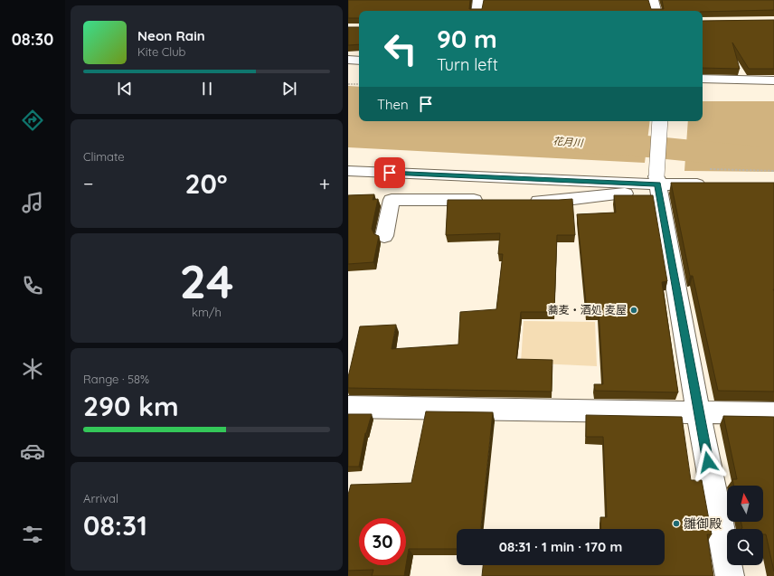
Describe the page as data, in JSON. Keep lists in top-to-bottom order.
{
  "water": ["花月川"],
  "places": ["蕎麦・酒処 麦屋", "雛御殿"],
  "north": "top",
  "page": {
    "tabs": "08:30",
    "turn": ["90 m", "Turn left"],
    "song": ["Neon Rain", "Kite Club"],
    "then": "Then",
    "tile": [
      "Climate",
      ["24", "km/h"],
      ["Range · 58%", "290 km"],
      ["Arrival", "08:31"]
    ],
    "heat": ["−", "20°", "+"],
    "limit": "30",
    "trip": "08:31 · 1 min · 170 m"
  }
}
